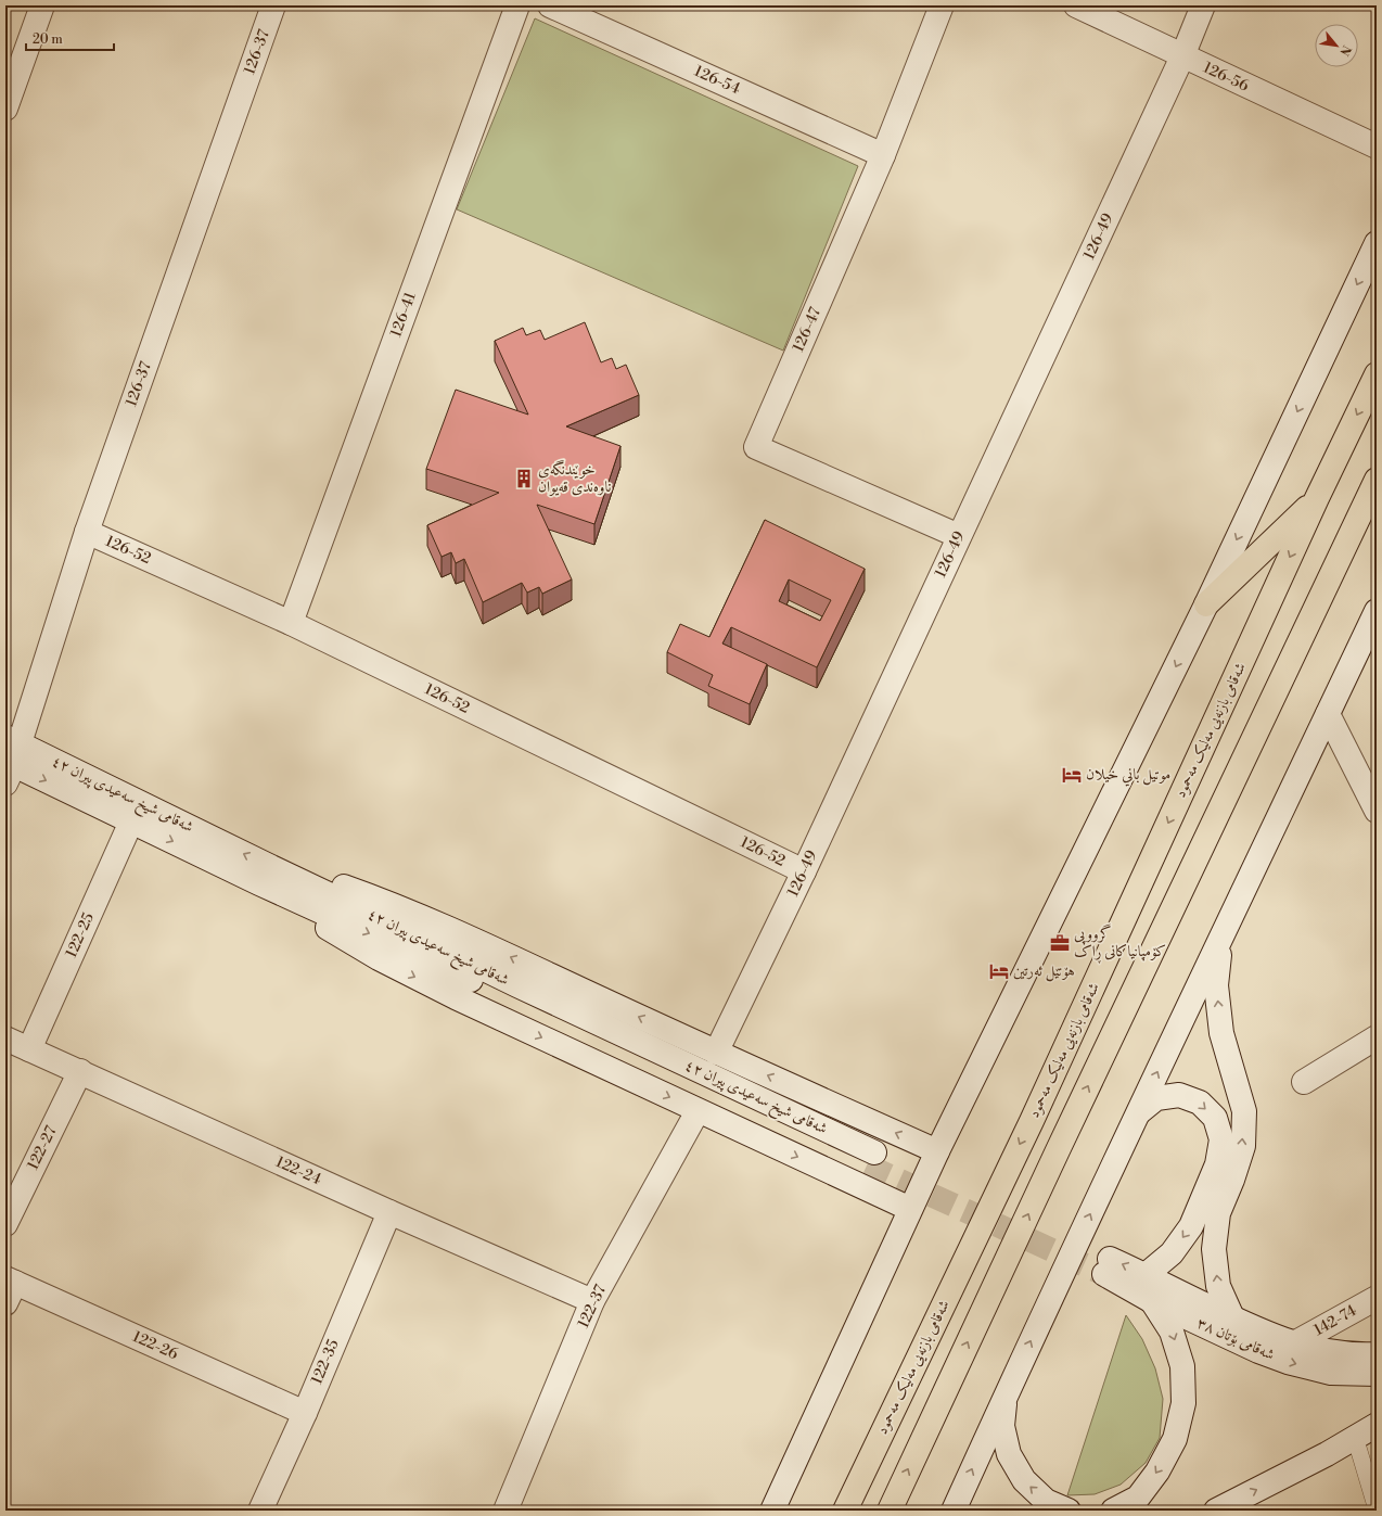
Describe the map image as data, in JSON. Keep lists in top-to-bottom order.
{
  "streets": {
    "highway": ["شەقامی بازنەیی مەلیک مەحمود"],
    "street": [
      "126-37",
      "126-56",
      "126-54",
      "126-49",
      "126-41",
      "126-47",
      "126-52",
      "شەقامی شیخ سەعیدی پیران ٤٢",
      "122-25",
      "122-27",
      "122-24",
      "122-37",
      "142-74",
      "شەقامی بۆتان ٣٨",
      "122-26",
      "122-35"
    ]
  },
  "crossings": [
    ["126-37", "126-52"],
    ["126-37", "شەقامی شیخ سەعیدی پیران ٤٢"],
    ["126-56", "126-49"],
    ["126-54", "126-47"],
    ["126-49", "126-47"],
    ["126-49", "126-52"],
    ["126-41", "126-52"],
    ["شەقامی شیخ سەعیدی پیران ٤٢", "122-25"],
    ["122-25", "122-24"],
    ["122-27", "122-24"],
    ["122-24", "122-37"],
    ["122-24", "122-35"],
    ["142-74", "شەقامی بۆتان ٣٨"],
    ["122-26", "122-35"]
  ],
  "places": {
    "building": ["خوێندنگەی ناوەندی قەیوان"],
    "hotel": ["موتيل باني خيلان", "هۆتێل ئەرتین"],
    "office": ["گرووپی کۆمپانیاکانی ڕاک"]
  },
  "scale_bar": "20 m",
  "north": "bottom right"
}
